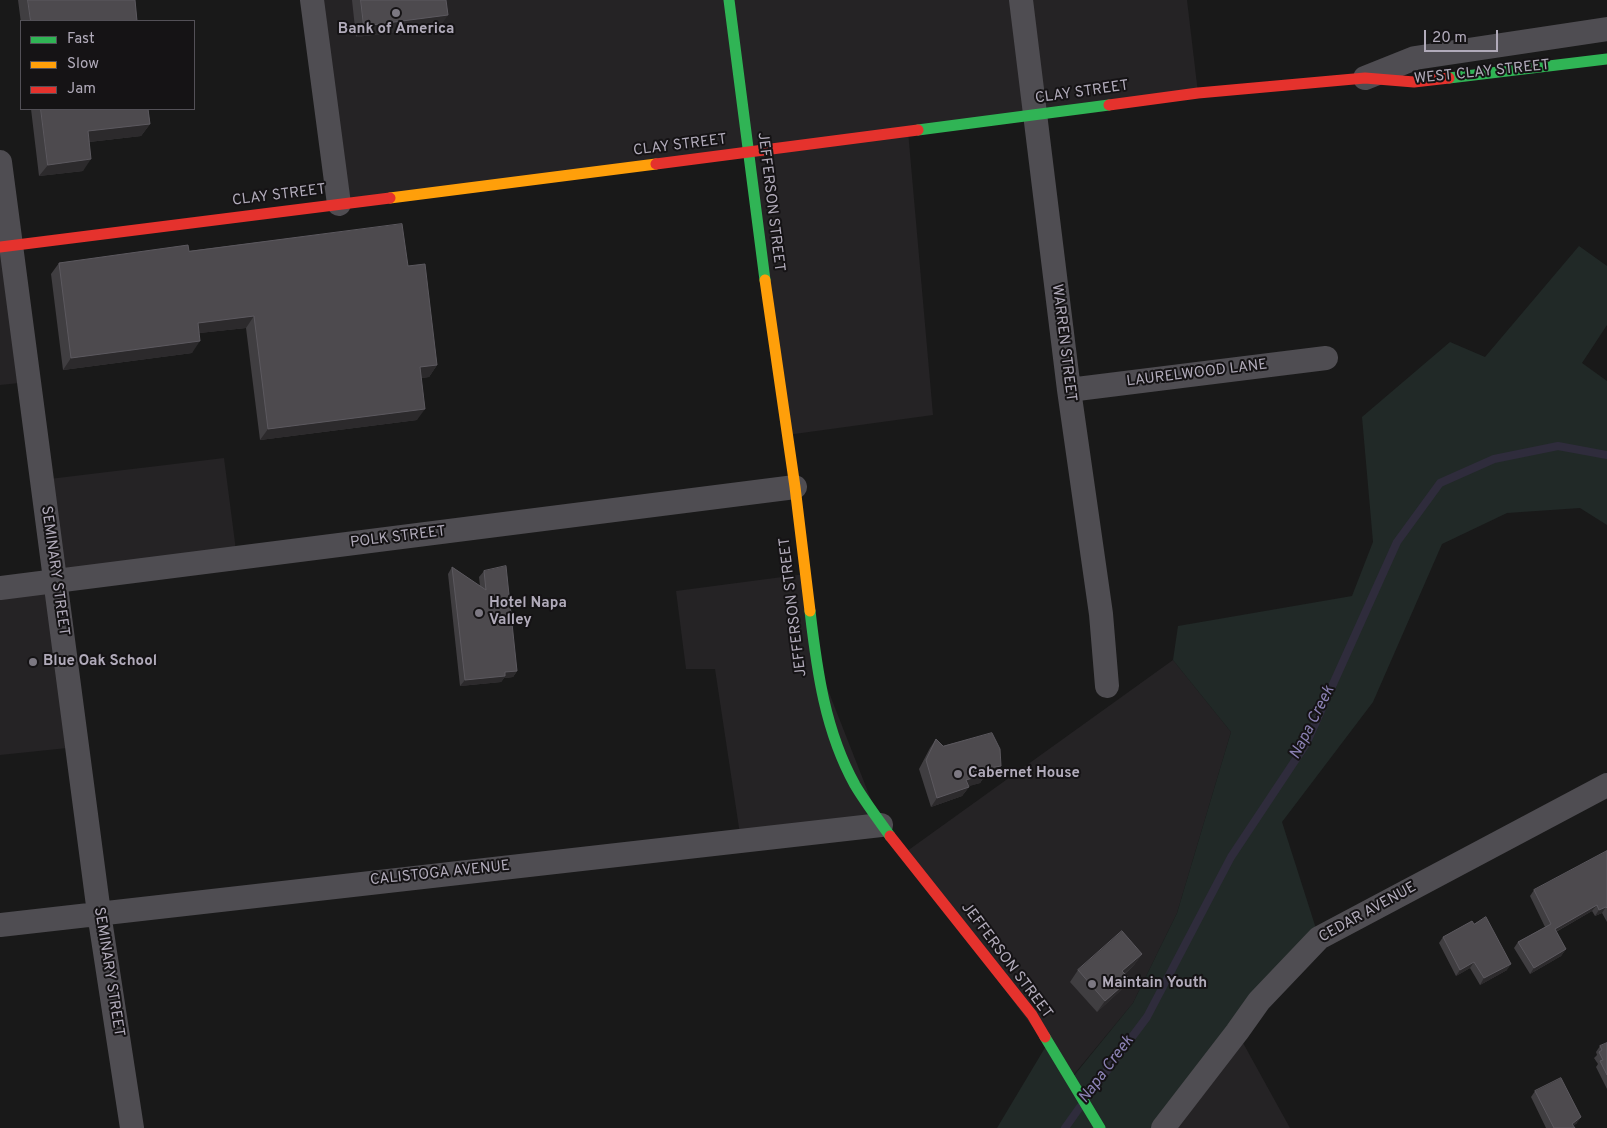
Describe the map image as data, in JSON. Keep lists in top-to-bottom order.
{
  "streets": {
    "street": [
      "WEST CLAY STREET",
      "CLAY STREET",
      "JEFFERSON STREET",
      "WARREN STREET",
      "LAURELWOOD LANE",
      "POLK STREET",
      "SEMINARY STREET",
      "CALISTOGA AVENUE",
      "CEDAR AVENUE"
    ]
  },
  "crossings": [
    ["WEST CLAY STREET", "CLAY STREET"],
    ["CLAY STREET", "JEFFERSON STREET"],
    ["CLAY STREET", "WARREN STREET"],
    ["CLAY STREET", "SEMINARY STREET"],
    ["JEFFERSON STREET", "POLK STREET"],
    ["JEFFERSON STREET", "CALISTOGA AVENUE"],
    ["WARREN STREET", "LAURELWOOD LANE"],
    ["POLK STREET", "SEMINARY STREET"],
    ["SEMINARY STREET", "CALISTOGA AVENUE"]
  ],
  "water": ["Napa Creek"],
  "places": [
    "Bank of America",
    "Hotel Napa Valley",
    "Blue Oak School",
    "Cabernet House",
    "Maintain Youth"
  ],
  "legend": ["Fast", "Slow", "Jam"],
  "scale_bar": "20 m"
}
